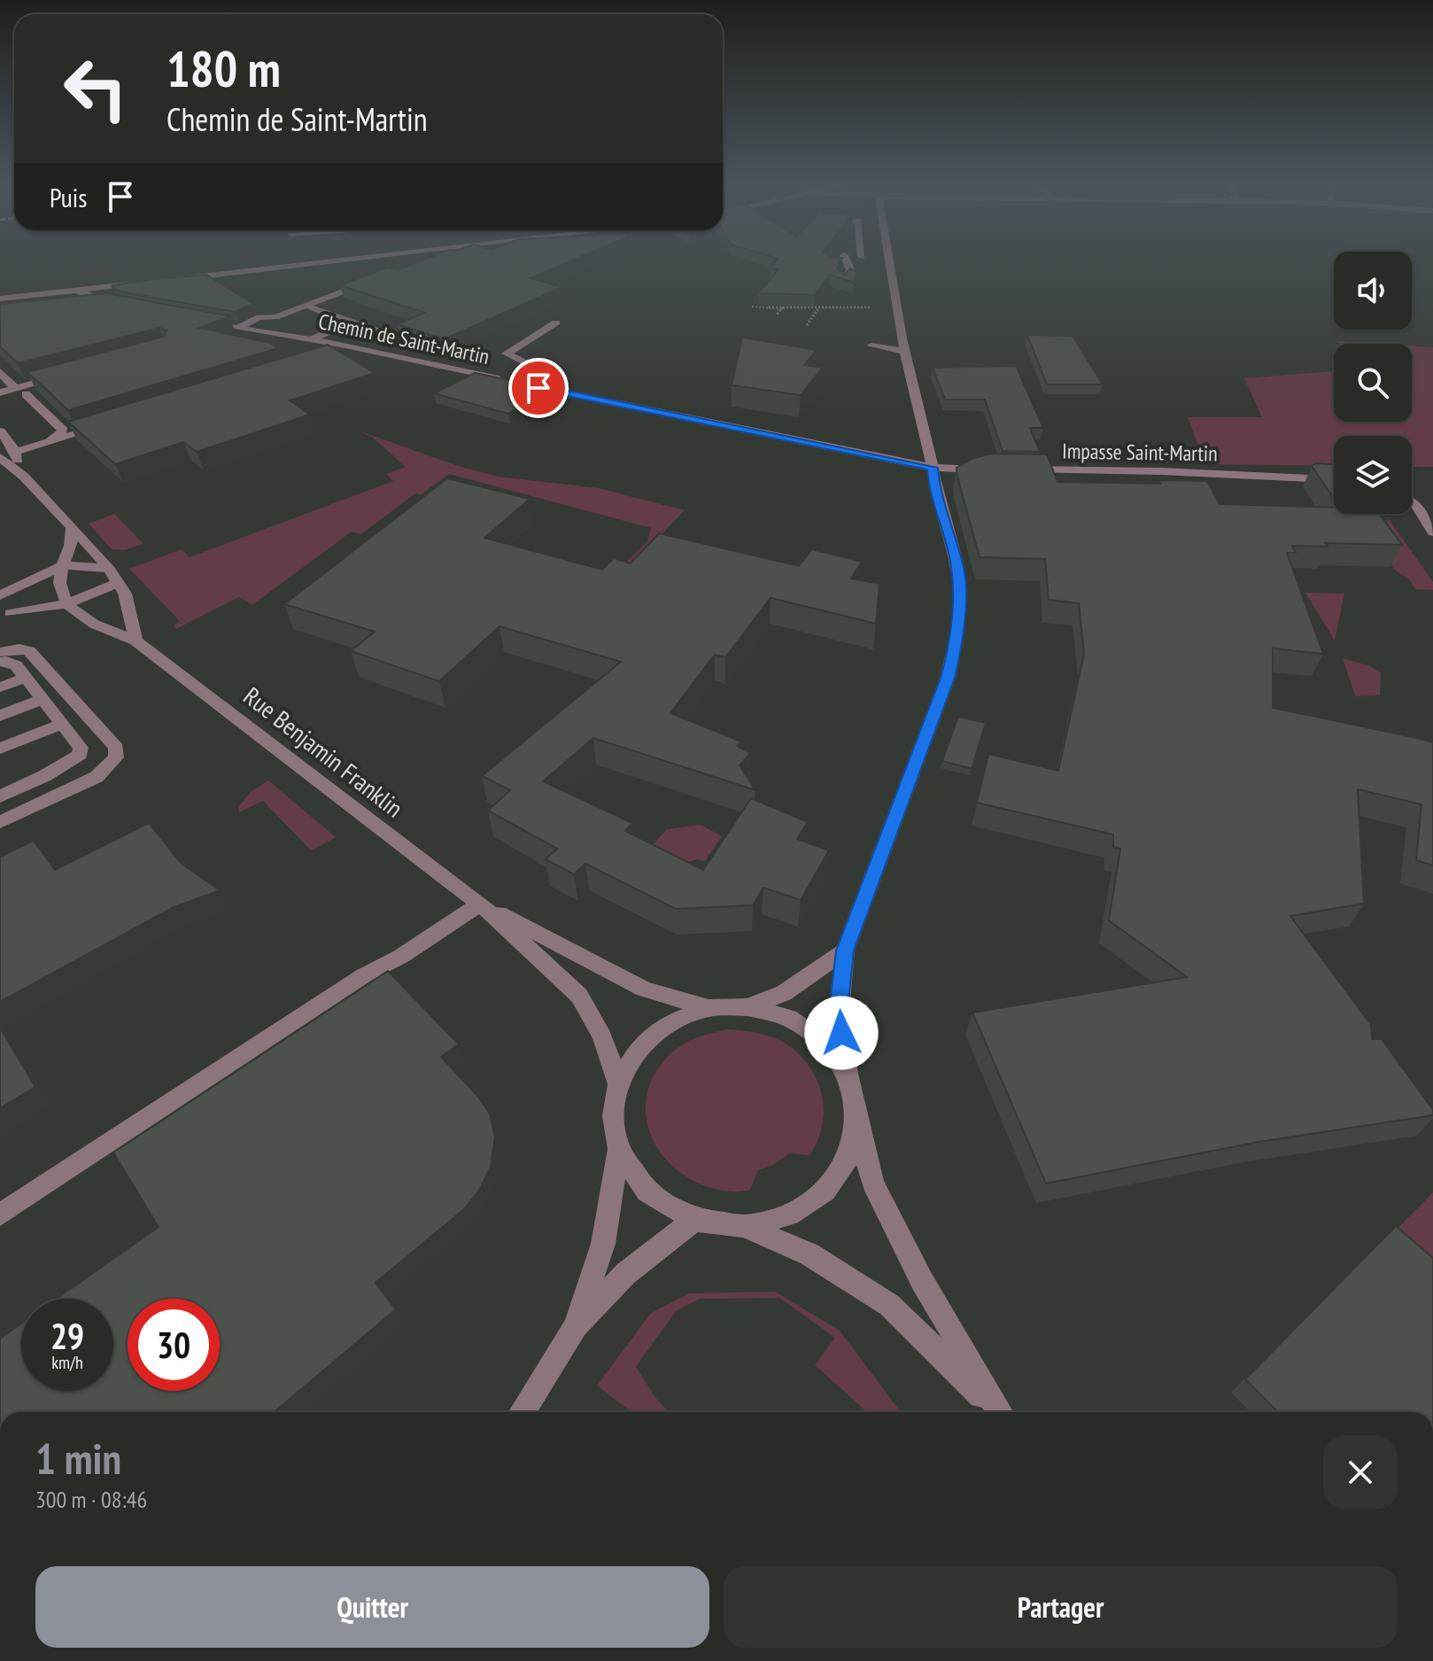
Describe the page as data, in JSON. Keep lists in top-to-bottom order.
{
  "streets": {
    "street": ["Chemin de Saint-Martin", "Impasse Saint-Martin", "Rue Benjamin Franklin"]
  },
  "page": {
    "turn": ["180 m", "Chemin de Saint-Martin"],
    "then": "Puis",
    "speed": "29 km/h",
    "limit": "30",
    "heading": ["1 min", "300 m · 08:46"],
    "buttons": ["Quitter", "Partager"]
  }
}
